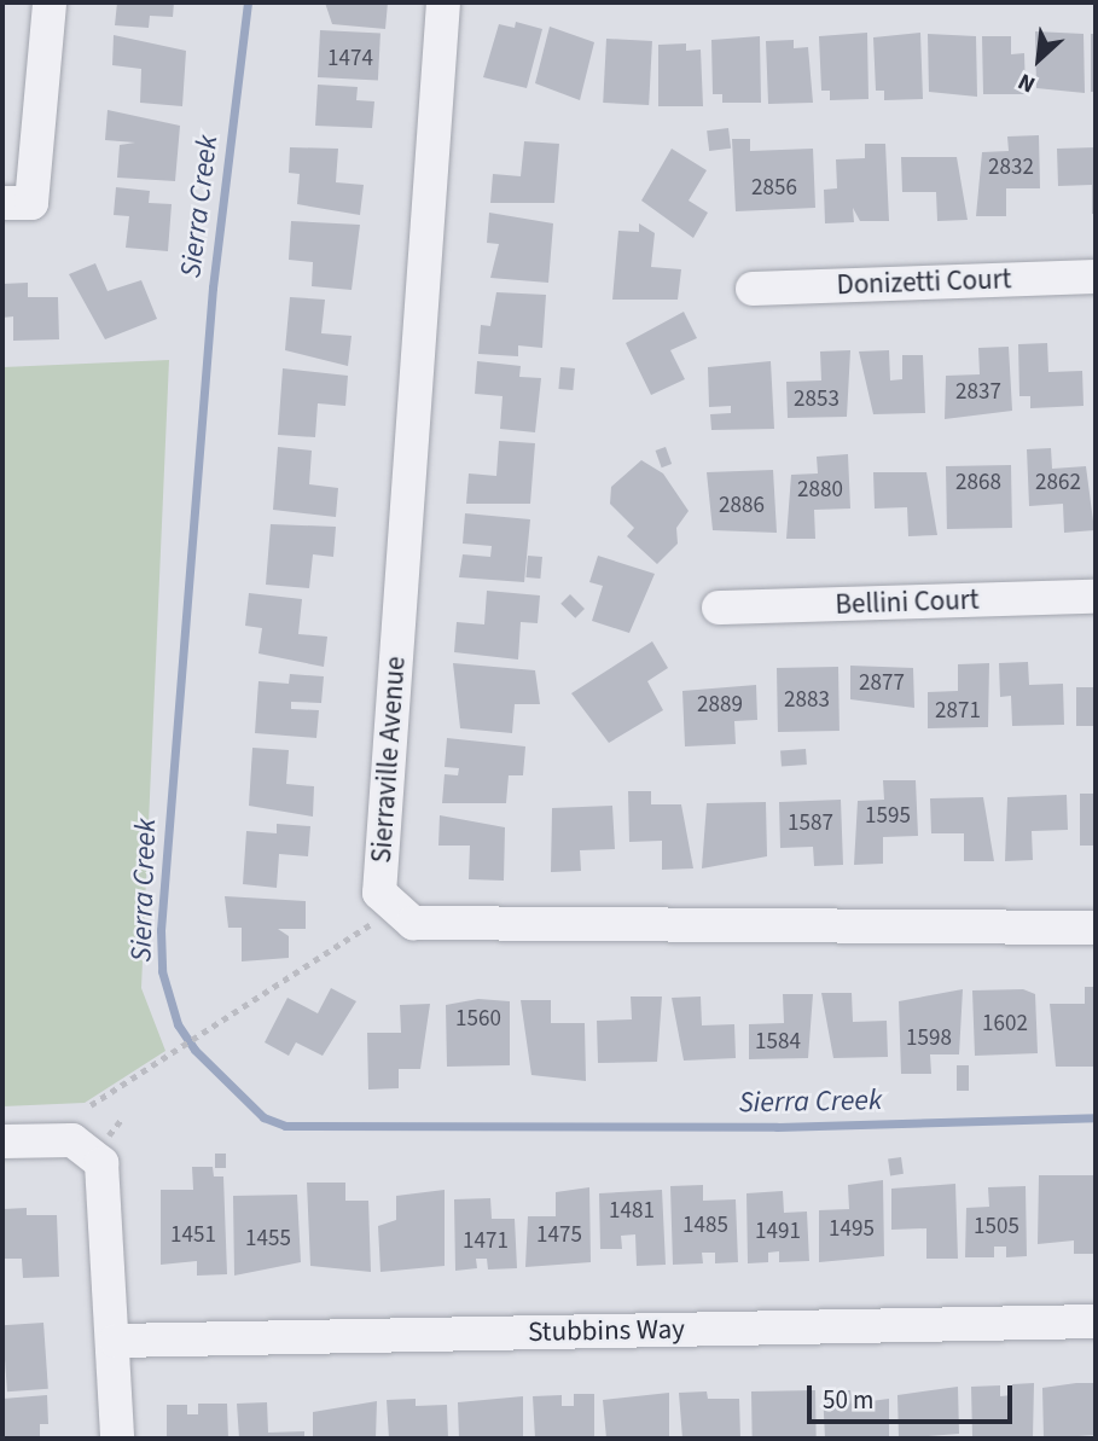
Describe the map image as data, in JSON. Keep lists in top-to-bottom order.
{
  "streets": {
    "street": [
      "Donizetti Court",
      "Bellini Court",
      "Sierraville Avenue",
      "Stubbins Way"
    ]
  },
  "water": ["Sierra Creek"],
  "house_numbers": [
    "1474",
    "2832",
    "2856",
    "2837",
    "2853",
    "2868",
    "2862",
    "2880",
    "2886",
    "2877",
    "2883",
    "2889",
    "2871",
    "1595",
    "1587",
    "1560",
    "1602",
    "1598",
    "1584",
    "1481",
    "1485",
    "1505",
    "1495",
    "1491",
    "1451",
    "1475",
    "1455",
    "1471"
  ],
  "scale_bar": "50 m",
  "north": "bottom left"
}
